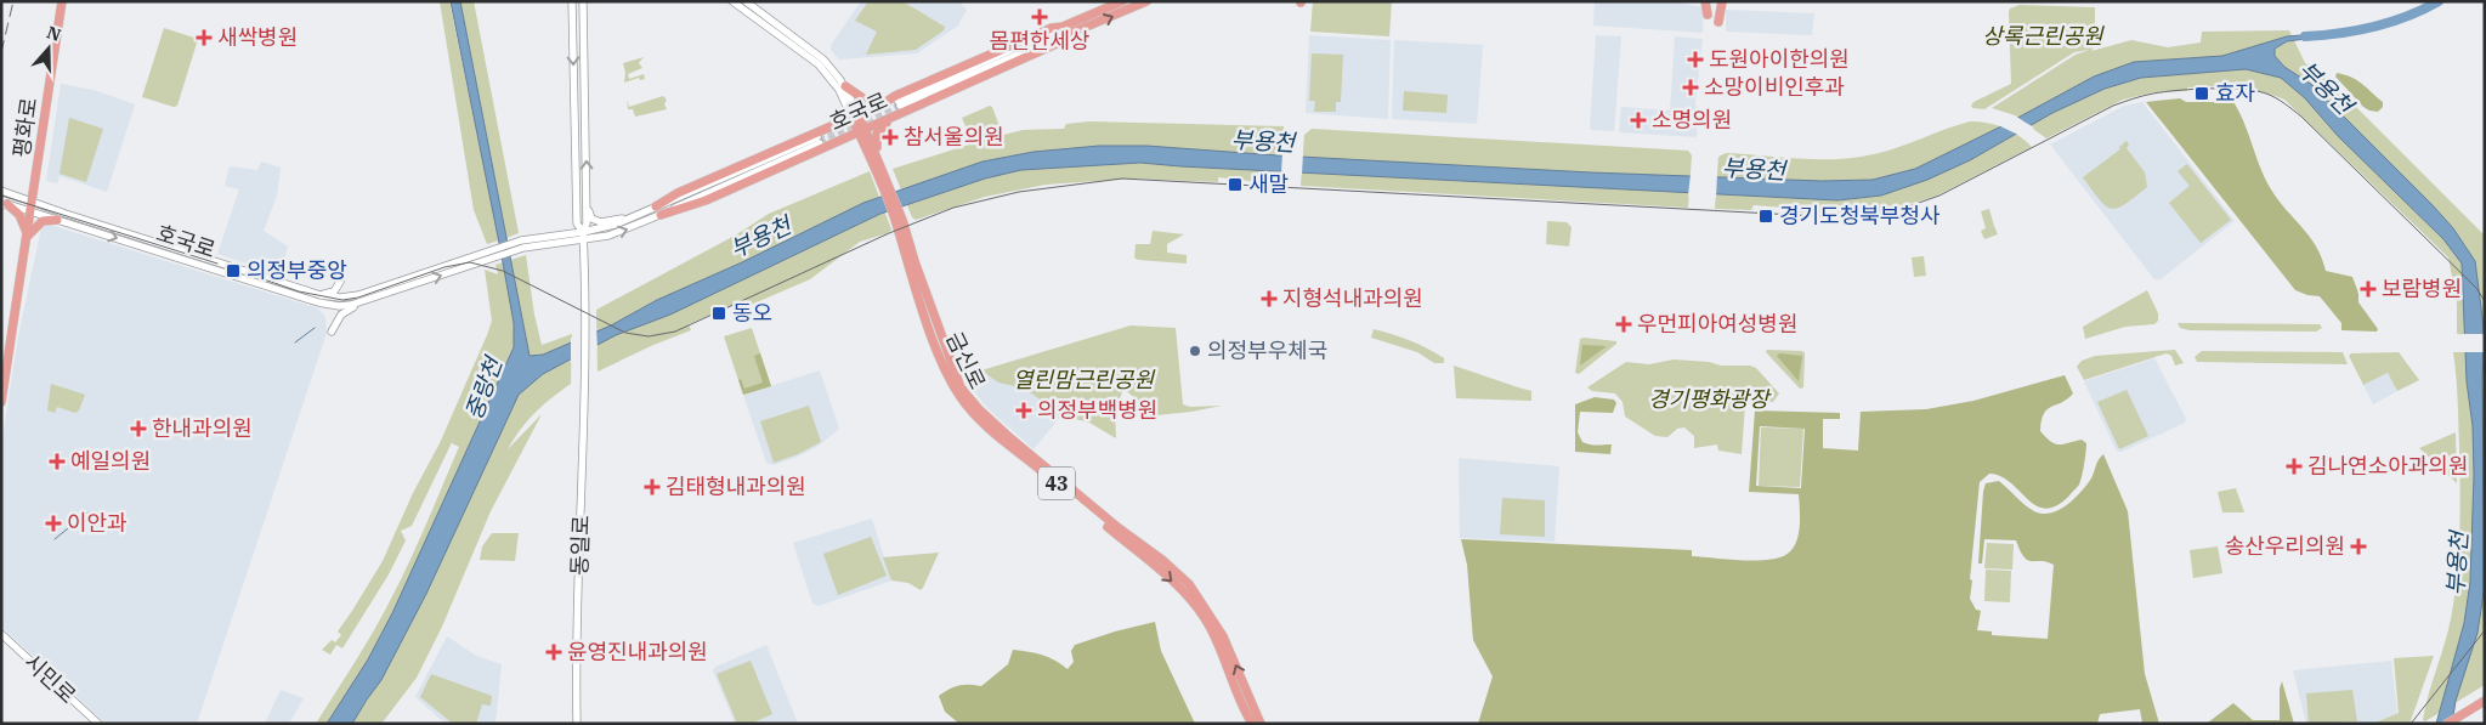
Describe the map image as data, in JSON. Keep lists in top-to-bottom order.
{
  "streets": {
    "main road": [
      "호국로",
      "평화로",
      "금신로",
      "43"
    ],
    "street": ["동일로", "시민로"]
  },
  "crossings": [
    ["호국로", "평화로"],
    ["호국로", "43"],
    ["호국로", "동일로"],
    ["금신로", "43"]
  ],
  "water": ["부용천", "중랑천"],
  "parks": ["상록근린공원", "열린맘근린공원", "경기평화광장"],
  "places": {
    "health": [
      "몸편한세상",
      "새싹병원",
      "도원아이한의원",
      "소망이비인후과",
      "소명의원",
      "참서울의원",
      "보람병원",
      "지형석내과의원",
      "우먼피아여성병원",
      "의정부백병원",
      "한내과의원",
      "예일의원",
      "김나연소아과의원",
      "김태형내과의원",
      "이안과",
      "송산우리의원",
      "윤영진내과의원"
    ],
    "transit": [
      "효자",
      "새말",
      "경기도청북부청사",
      "의정부중앙",
      "동오"
    ],
    "other": ["의정부우체국"]
  },
  "north": "top"
}
